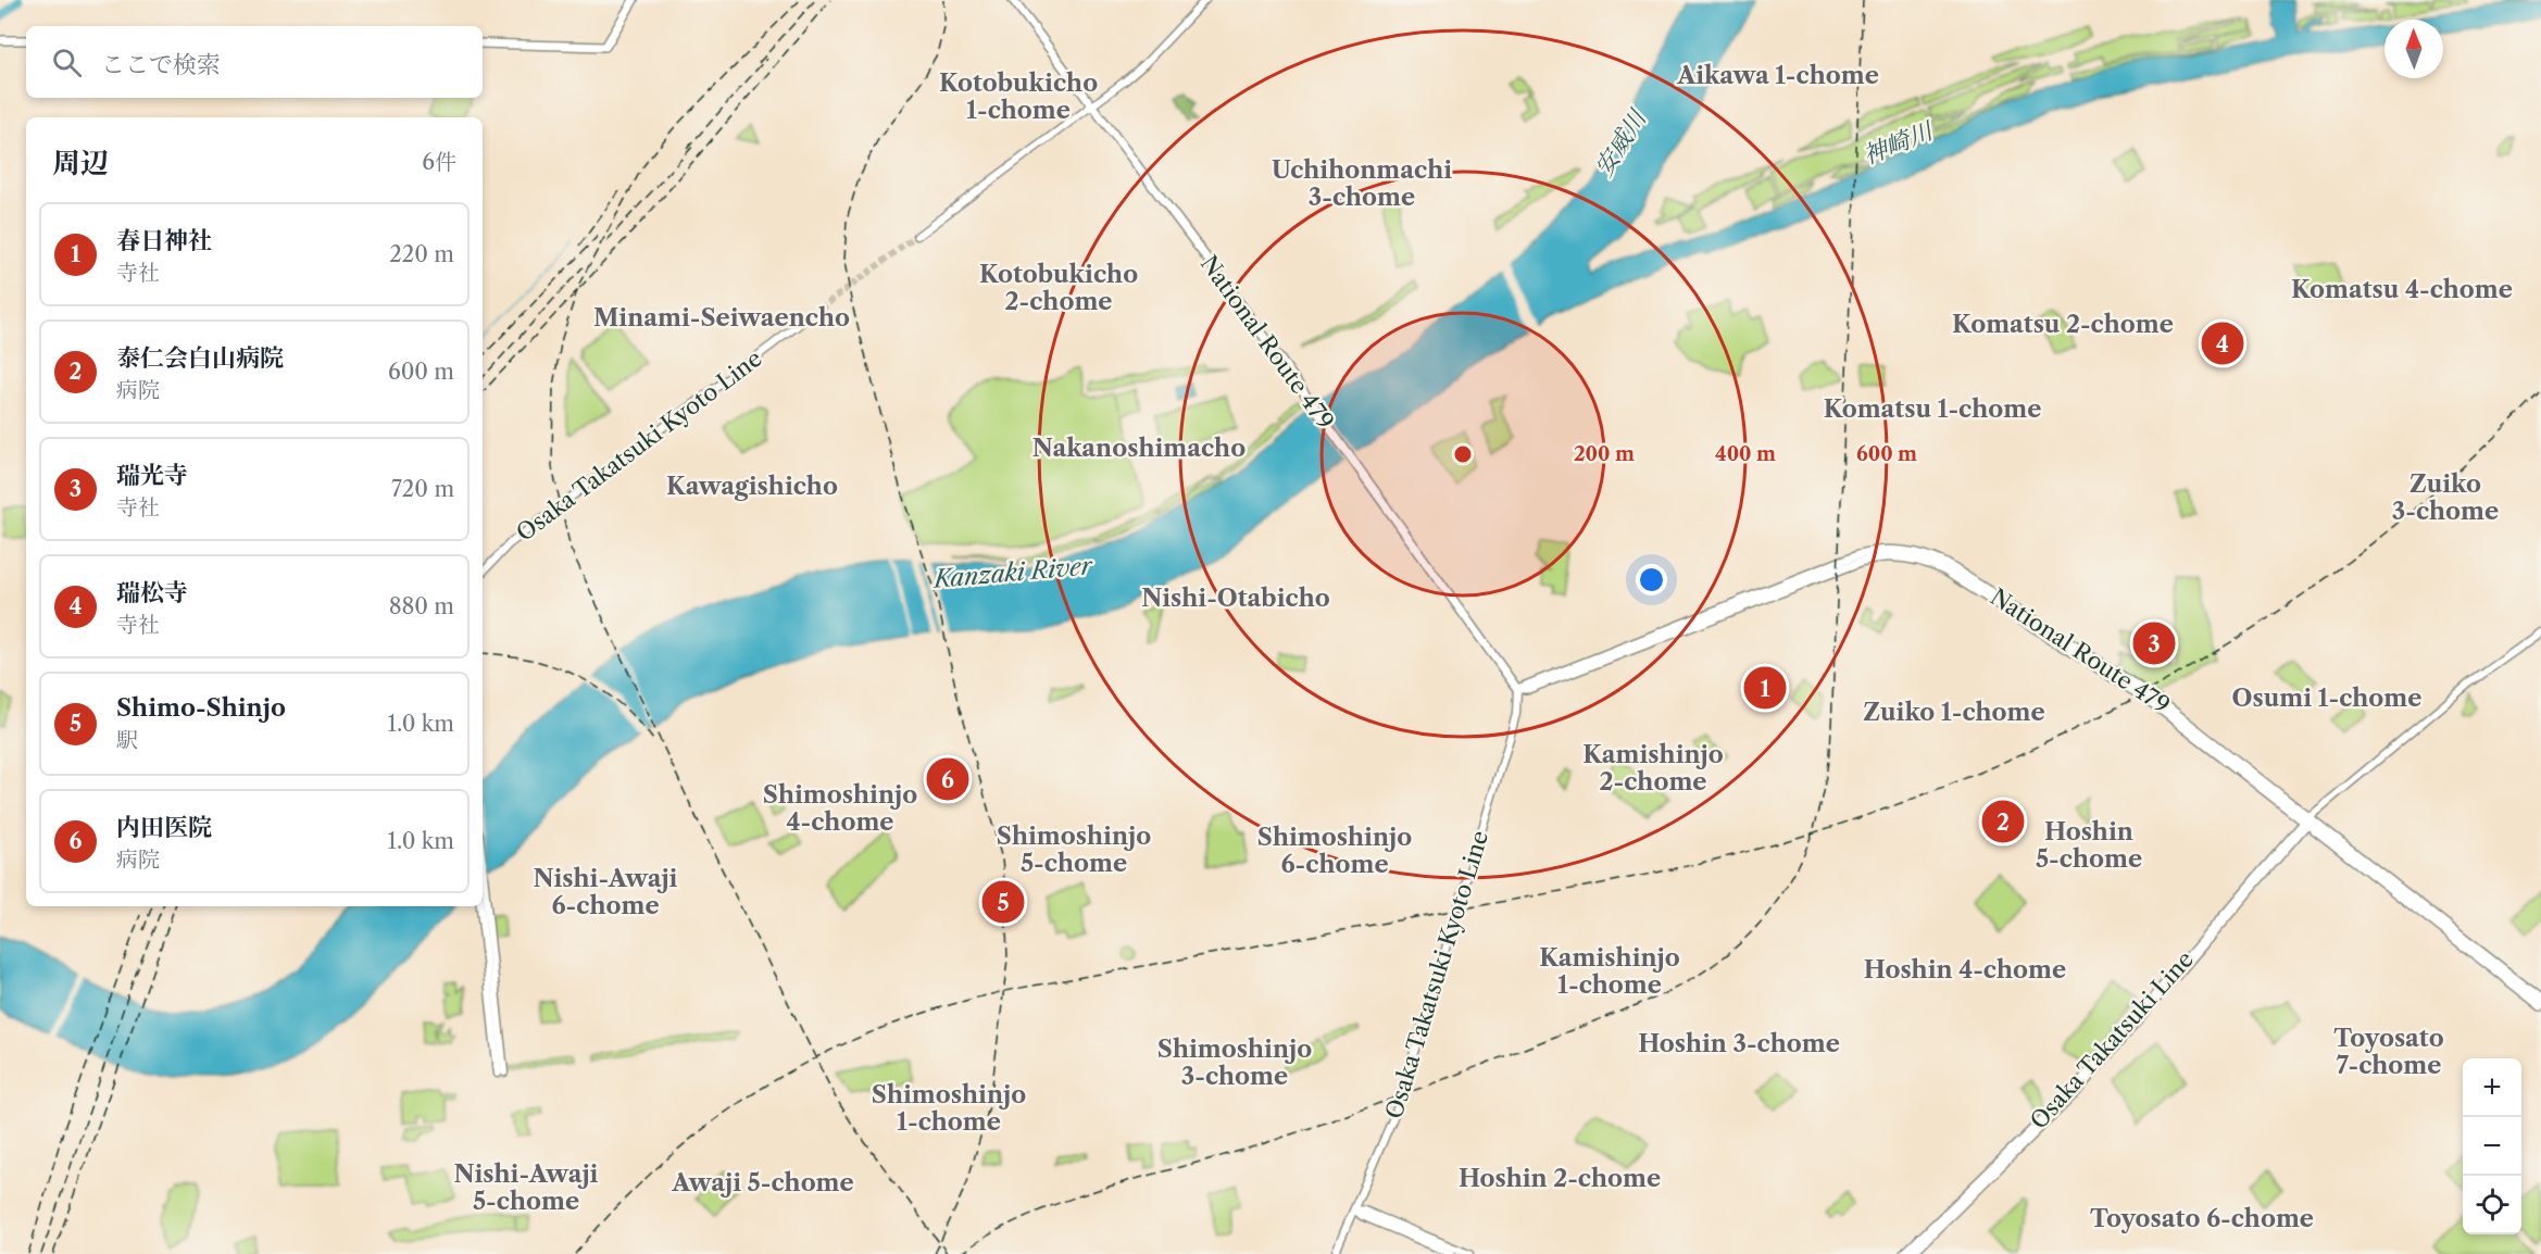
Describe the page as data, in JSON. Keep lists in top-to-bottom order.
{
  "streets": {
    "highway": ["National Route 479"],
    "main road": ["Osaka Takatsuki Kyoto Line", "Osaka Takatsuki Line"]
  },
  "crossings": [
    ["National Route 479", "Osaka Takatsuki Kyoto Line"],
    ["National Route 479", "Osaka Takatsuki Line"]
  ],
  "districts": [
    "Aikawa 1-chome",
    "Kotobukicho 1-chome",
    "Uchihonmachi 3-chome",
    "Kotobukicho 2-chome",
    "Komatsu 4-chome",
    "Minami-Seiwaencho",
    "Komatsu 2-chome",
    "Komatsu 1-chome",
    "Nakanoshimacho",
    "Zuiko 3-chome",
    "Kawagishicho",
    "Nishi-Otabicho",
    "Osumi 1-chome",
    "Zuiko 1-chome",
    "Kamishinjo 2-chome",
    "Shimoshinjo 4-chome",
    "Hoshin 5-chome",
    "Shimoshinjo 5-chome",
    "Shimoshinjo 6-chome",
    "Nishi-Awaji 6-chome",
    "Kamishinjo 1-chome",
    "Hoshin 4-chome",
    "Toyosato 7-chome",
    "Hoshin 3-chome",
    "Shimoshinjo 3-chome",
    "Shimoshinjo 1-chome",
    "Nishi-Awaji 5-chome",
    "Hoshin 2-chome",
    "Awaji 5-chome",
    "Toyosato 6-chome"
  ],
  "water": ["安威川", "神崎川", "Kanzaki River"],
  "north": "top",
  "page": {
    "search": "ここで検索",
    "heading": ["周辺", "6件"],
    "list": [
      {
        "mark": "1",
        "name": "春日神社",
        "note": "寺社",
        "value": "220 m"
      },
      {
        "mark": "2",
        "name": "泰仁会白山病院",
        "note": "病院",
        "value": "600 m"
      },
      {
        "mark": "3",
        "name": "瑞光寺",
        "note": "寺社",
        "value": "720 m"
      },
      {
        "mark": "4",
        "name": "瑞松寺",
        "note": "寺社",
        "value": "880 m"
      },
      {
        "mark": "5",
        "name": "Shimo-Shinjo",
        "note": "駅",
        "value": "1.0 km"
      },
      {
        "mark": "6",
        "name": "内田医院",
        "note": "病院",
        "value": "1.0 km"
      }
    ],
    "pins": [
      "4",
      "3",
      "1",
      "6",
      "2",
      "5"
    ],
    "map_buttons": ["+", "−"]
  },
  "rings": ["200 m", "400 m", "600 m"]
}
